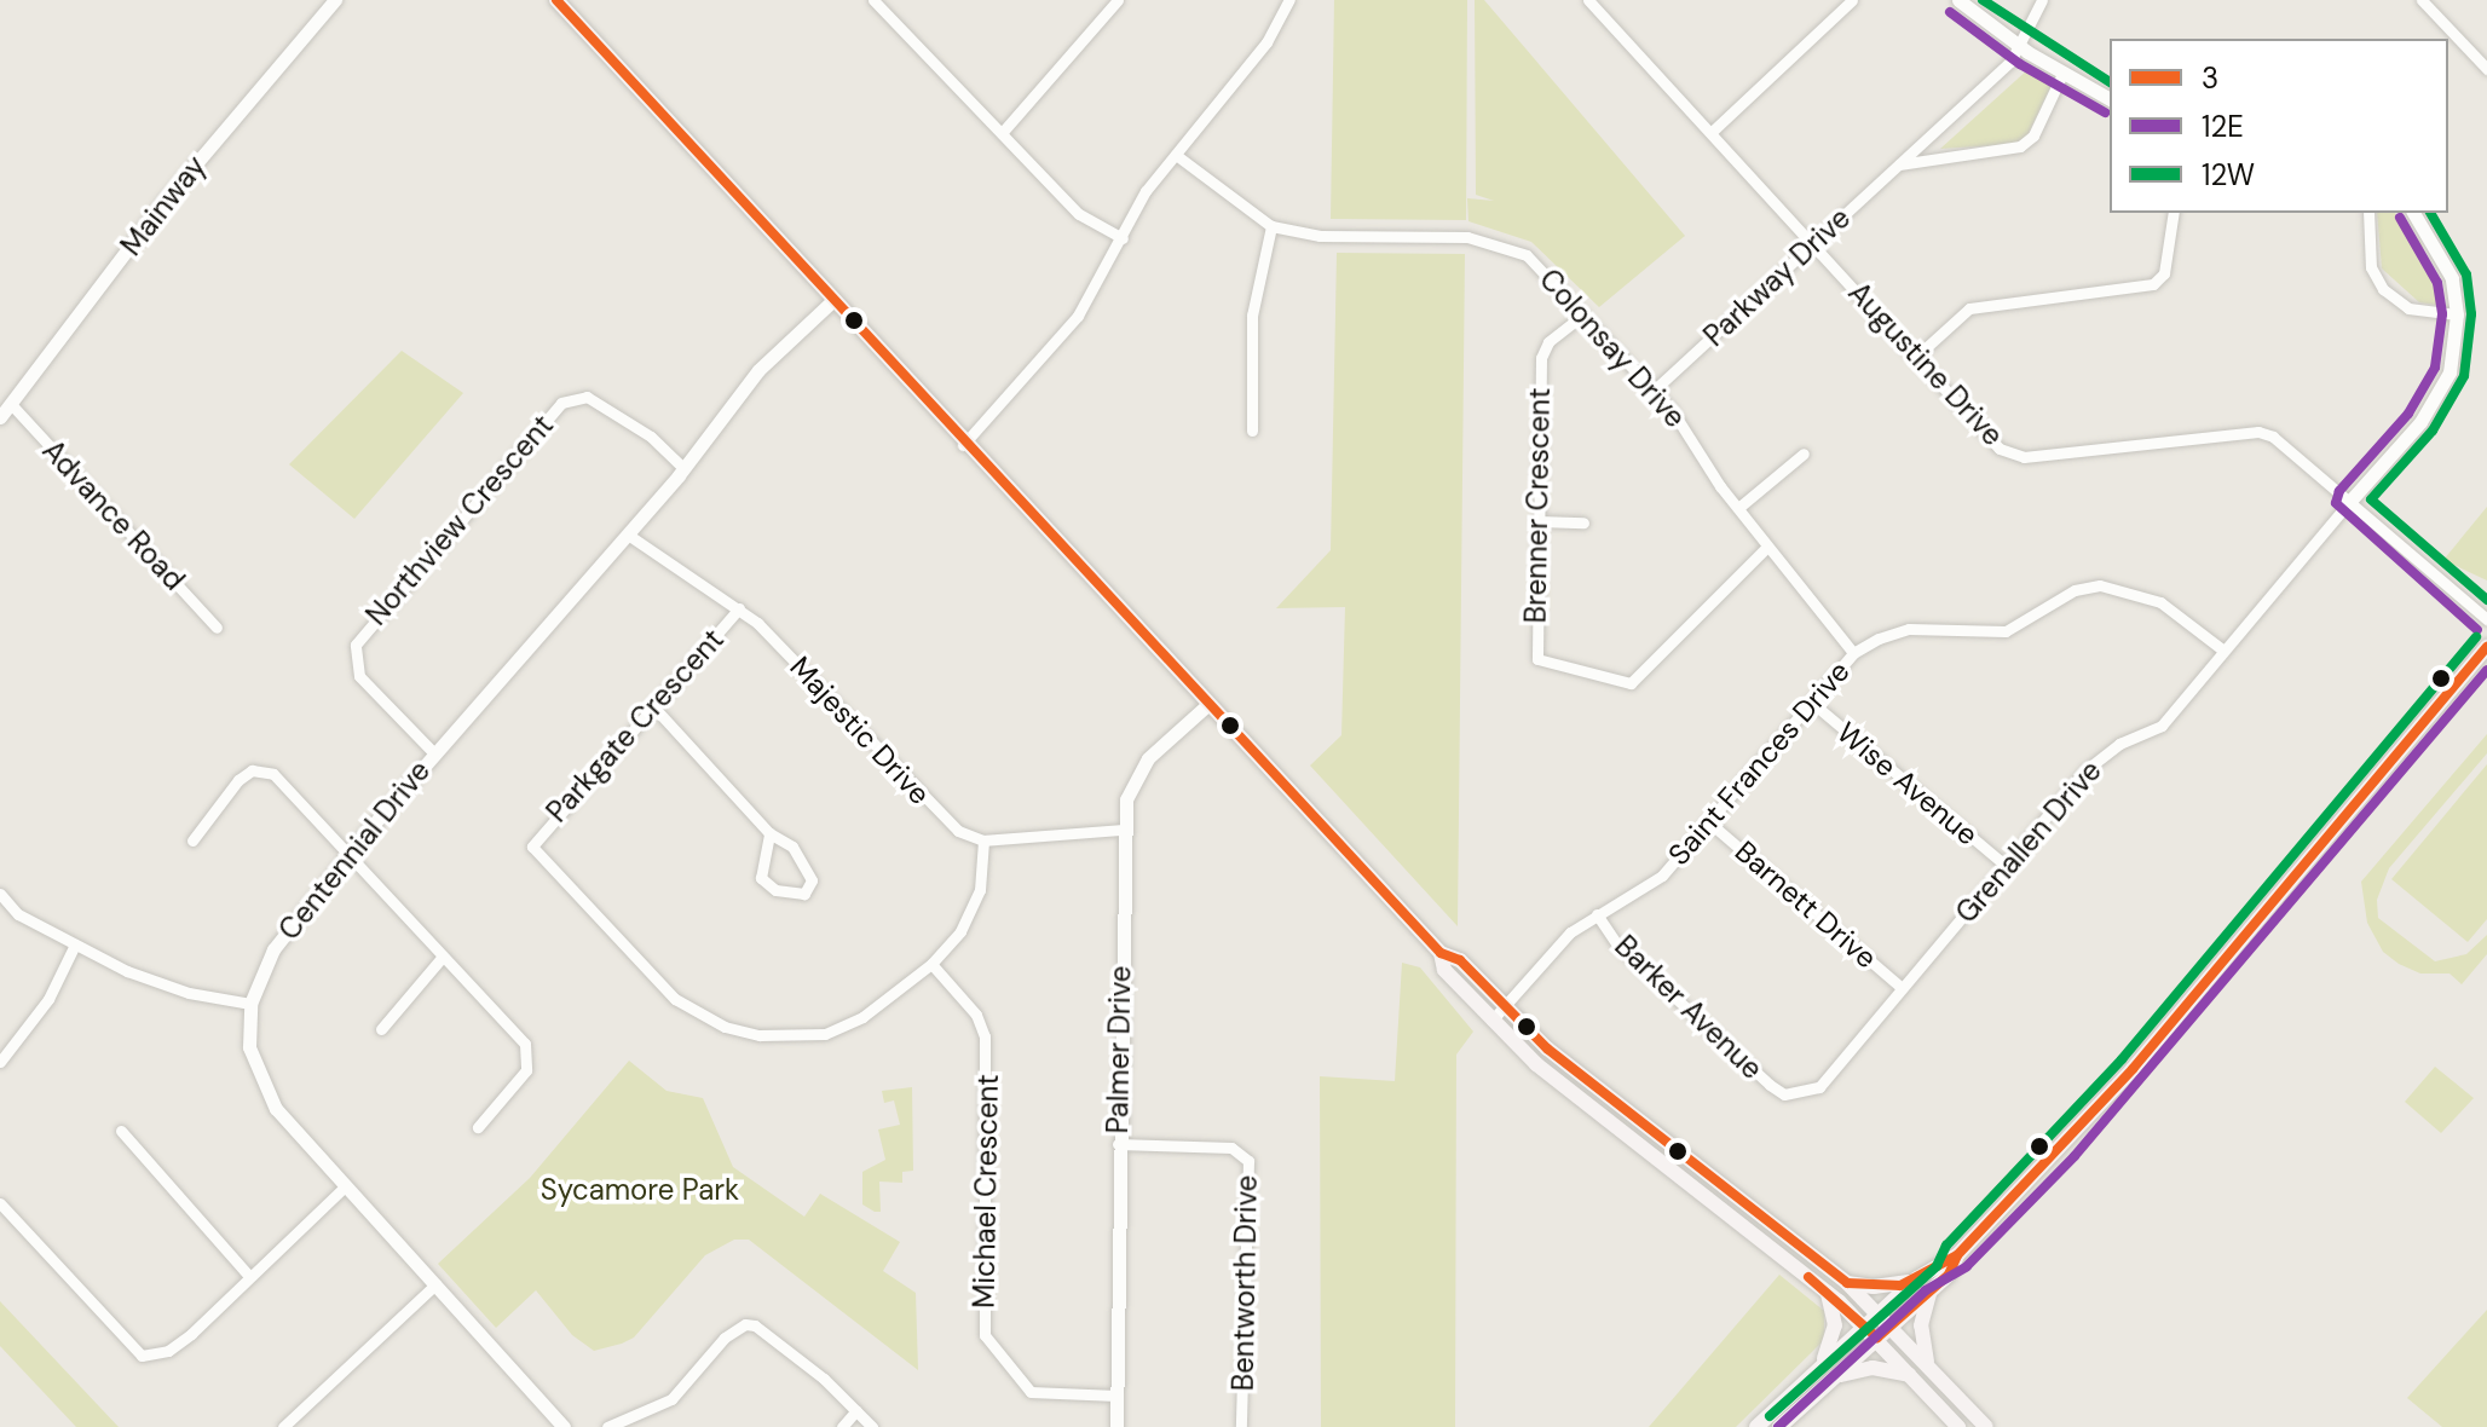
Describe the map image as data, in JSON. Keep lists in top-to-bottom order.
{
  "streets": {
    "street": [
      "Mainway",
      "Parkway Drive",
      "Colonsay Drive",
      "Augustine Drive",
      "Brenner Crescent",
      "Advance Road",
      "Northview Crescent",
      "Parkgate Crescent",
      "Majestic Drive",
      "Saint Frances Drive",
      "Wise Avenue",
      "Grenallen Drive",
      "Centennial Drive",
      "Barnett Drive",
      "Barker Avenue",
      "Palmer Drive",
      "Michael Crescent",
      "Bentworth Drive"
    ]
  },
  "crossings": [
    ["Mainway", "Advance Road"],
    ["Parkway Drive", "Colonsay Drive"],
    ["Parkway Drive", "Augustine Drive"],
    ["Colonsay Drive", "Brenner Crescent"],
    ["Colonsay Drive", "Saint Frances Drive"],
    ["Augustine Drive", "Grenallen Drive"],
    ["Northview Crescent", "Centennial Drive"],
    ["Parkgate Crescent", "Majestic Drive"],
    ["Parkgate Crescent", "Michael Crescent"],
    ["Majestic Drive", "Centennial Drive"],
    ["Saint Frances Drive", "Wise Avenue"],
    ["Saint Frances Drive", "Grenallen Drive"],
    ["Saint Frances Drive", "Barnett Drive"],
    ["Saint Frances Drive", "Barker Avenue"],
    ["Wise Avenue", "Grenallen Drive"],
    ["Grenallen Drive", "Barnett Drive"],
    ["Grenallen Drive", "Barker Avenue"],
    ["Palmer Drive", "Michael Crescent"],
    ["Palmer Drive", "Bentworth Drive"]
  ],
  "parks": ["Sycamore Park"],
  "lines": ["transit line 3", "transit line 12W", "transit line 12E"],
  "legend": ["3", "12E", "12W"]
}
